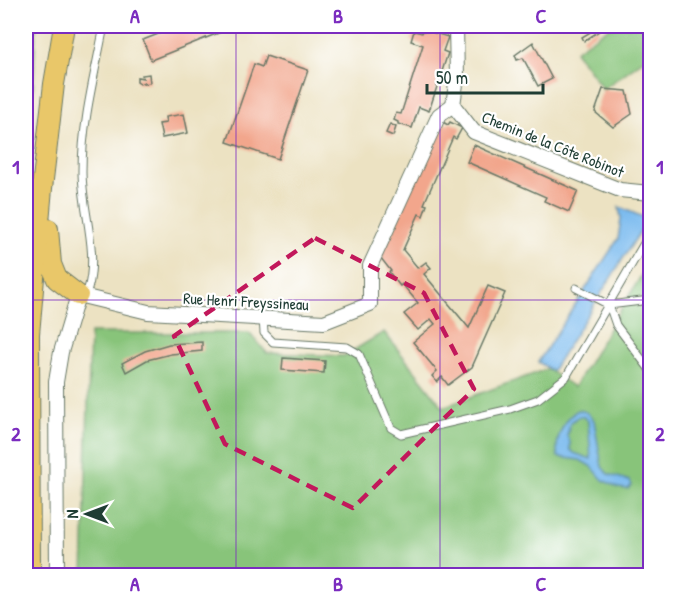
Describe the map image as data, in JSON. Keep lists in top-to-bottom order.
{
  "streets": {
    "street": ["Chemin de la Côte Robinot", "Rue Henri Freyssineau"]
  },
  "crossings": [
    ["Chemin de la Côte Robinot", "Rue Henri Freyssineau"]
  ],
  "scale_bar": "50 m",
  "north": "left",
  "grid": {
    "columns": ["A", "B", "C"],
    "rows": ["1", "2"]
  }
}
